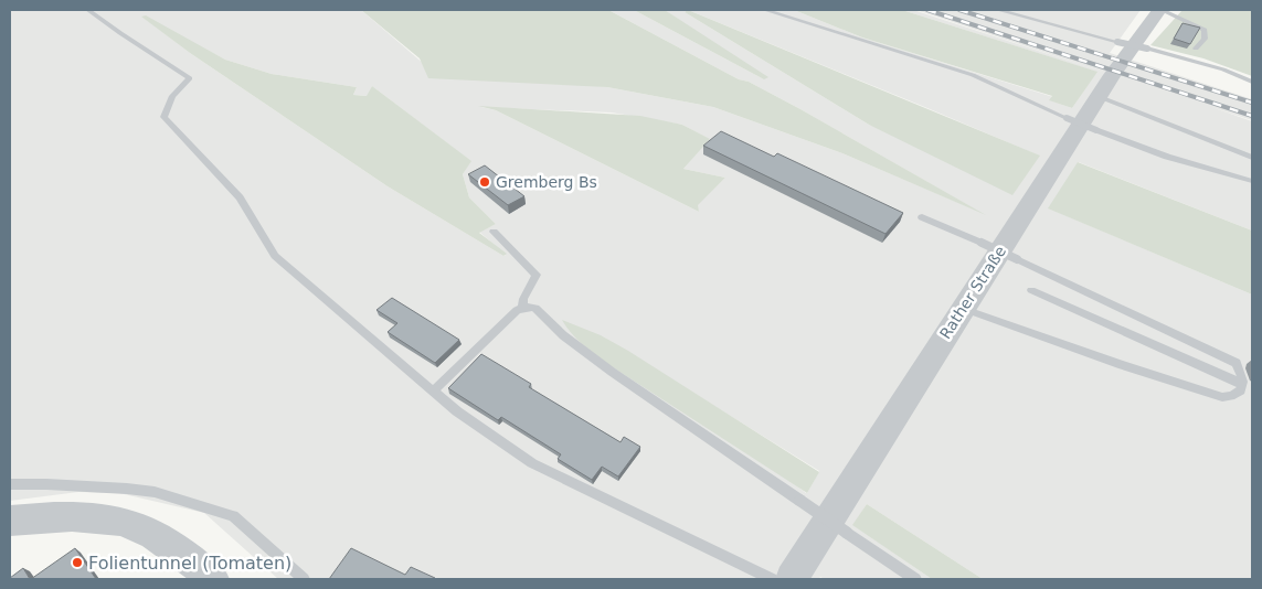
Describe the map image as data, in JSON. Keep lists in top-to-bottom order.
{
  "streets": {
    "street": ["Rather Straße"]
  },
  "places": ["Gremberg Bs", "Folientunnel (Tomaten)"]
}
